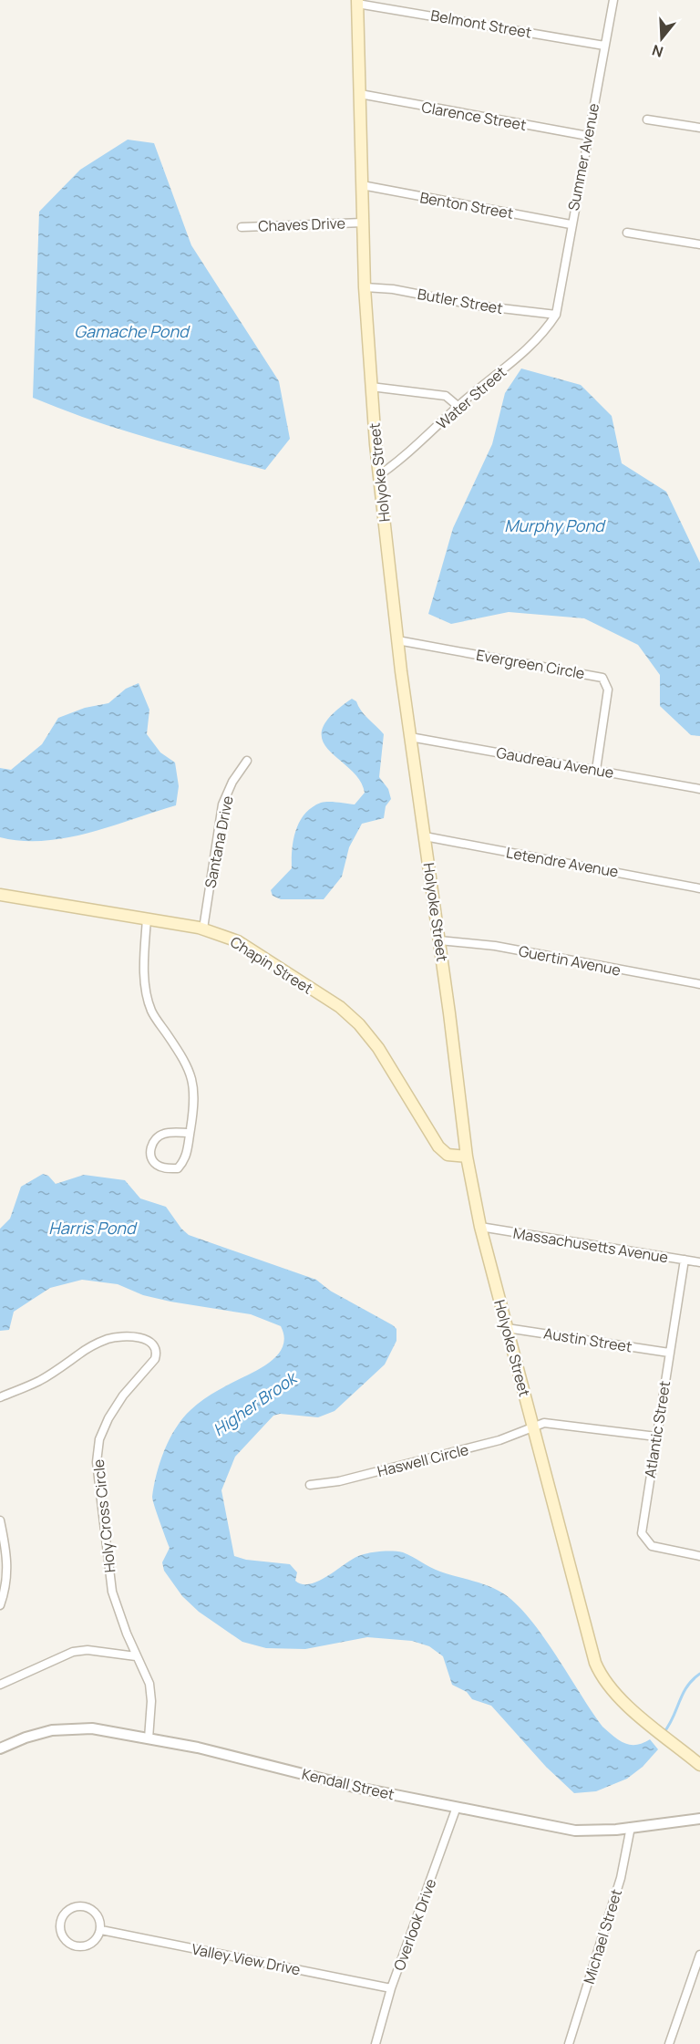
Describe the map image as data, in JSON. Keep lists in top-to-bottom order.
{
  "streets": {
    "main road": ["Holyoke Street", "Chapin Street"],
    "street": [
      "Belmont Street",
      "Clarence Street",
      "Summer Avenue",
      "Benton Street",
      "Chaves Drive",
      "Butler Street",
      "Water Street",
      "Evergreen Circle",
      "Gaudreau Avenue",
      "Santana Drive",
      "Letendre Avenue",
      "Guertin Avenue",
      "Massachusetts Avenue",
      "Austin Street",
      "Atlantic Street",
      "Haswell Circle",
      "Holy Cross Circle",
      "Kendall Street",
      "Overlook Drive",
      "Michael Street",
      "Valley View Drive"
    ]
  },
  "crossings": [
    ["Belmont Street", "Summer Avenue"],
    ["Belmont Street", "Holyoke Street"],
    ["Clarence Street", "Summer Avenue"],
    ["Clarence Street", "Holyoke Street"],
    ["Summer Avenue", "Benton Street"],
    ["Summer Avenue", "Butler Street"],
    ["Summer Avenue", "Water Street"],
    ["Benton Street", "Holyoke Street"],
    ["Chaves Drive", "Holyoke Street"],
    ["Butler Street", "Water Street"],
    ["Butler Street", "Holyoke Street"],
    ["Water Street", "Holyoke Street"],
    ["Holyoke Street", "Evergreen Circle"],
    ["Holyoke Street", "Gaudreau Avenue"],
    ["Holyoke Street", "Letendre Avenue"],
    ["Holyoke Street", "Guertin Avenue"],
    ["Holyoke Street", "Chapin Street"],
    ["Holyoke Street", "Massachusetts Avenue"],
    ["Holyoke Street", "Austin Street"],
    ["Holyoke Street", "Haswell Circle"],
    ["Evergreen Circle", "Gaudreau Avenue"],
    ["Santana Drive", "Chapin Street"],
    ["Massachusetts Avenue", "Atlantic Street"],
    ["Austin Street", "Atlantic Street"],
    ["Atlantic Street", "Haswell Circle"],
    ["Holy Cross Circle", "Kendall Street"],
    ["Kendall Street", "Overlook Drive"],
    ["Kendall Street", "Michael Street"],
    ["Overlook Drive", "Valley View Drive"]
  ],
  "water": [
    "Gamache Pond",
    "Murphy Pond",
    "Harris Pond",
    "Higher Brook"
  ],
  "north": "bottom"
}
